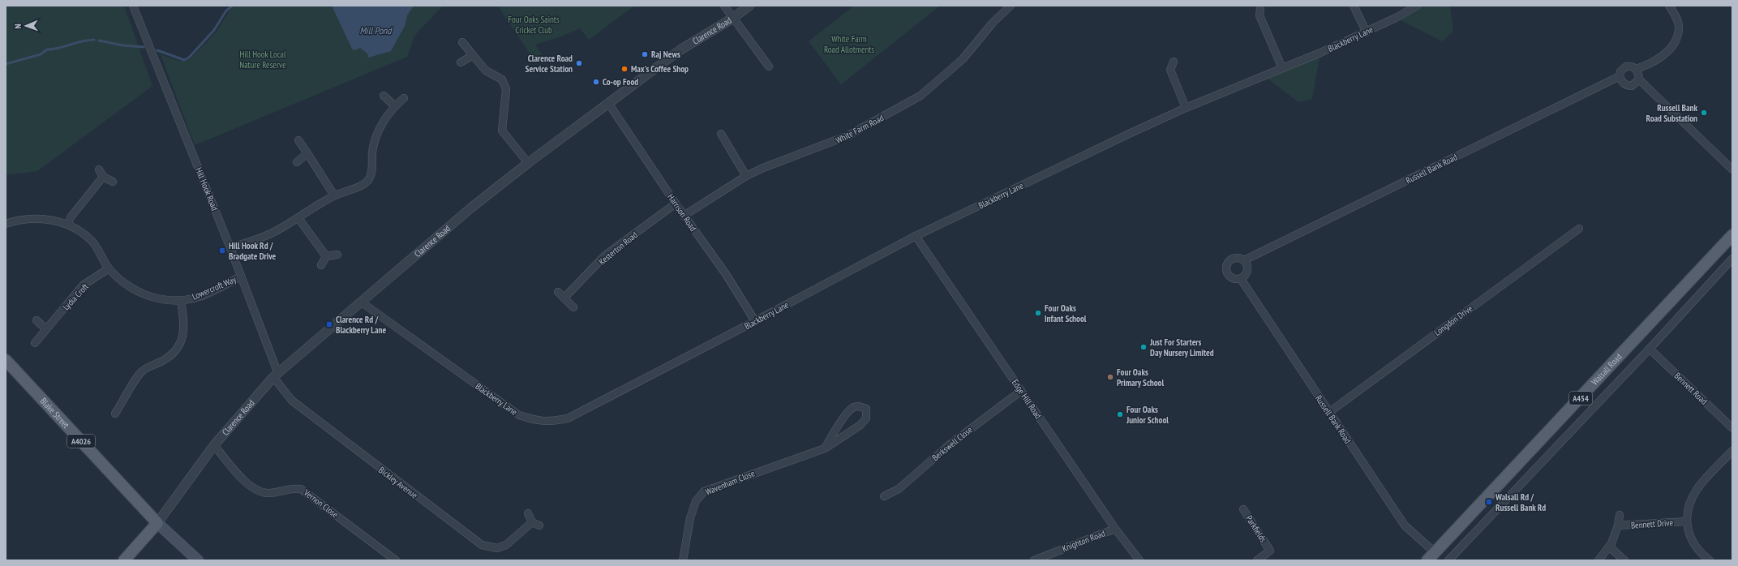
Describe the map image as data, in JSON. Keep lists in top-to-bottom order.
{
  "streets": {
    "main road": [
      "Walsall Road",
      "A454",
      "Blake Street",
      "A4026"
    ],
    "street": [
      "Clarence Road",
      "Blackberry Lane",
      "White Farm Road",
      "Russell Bank Road",
      "Hill Hook Road",
      "Harrison Road",
      "Kesterton Road",
      "Lowercroft Way",
      "Lydia Croft",
      "Longdon Drive",
      "Bennett Road",
      "Edge Hill Road",
      "Berkswell Close",
      "Bickley Avenue",
      "Wavenham Close",
      "Vernon Close",
      "Bennett Drive",
      "Parkfields",
      "Knighton Road"
    ]
  },
  "crossings": [
    ["Clarence Road", "Blackberry Lane"],
    ["Clarence Road", "Hill Hook Road"],
    ["Clarence Road", "Harrison Road"],
    ["Clarence Road", "Blake Street"],
    ["Clarence Road", "Bickley Avenue"],
    ["Clarence Road", "Vernon Close"],
    ["Blackberry Lane", "Harrison Road"],
    ["Blackberry Lane", "Edge Hill Road"],
    ["White Farm Road", "Harrison Road"],
    ["Russell Bank Road", "Longdon Drive"],
    ["Russell Bank Road", "Walsall Road"],
    ["Hill Hook Road", "Lowercroft Way"],
    ["Hill Hook Road", "Bickley Avenue"],
    ["Harrison Road", "Kesterton Road"],
    ["Lowercroft Way", "Lydia Croft"],
    ["Walsall Road", "Bennett Road"],
    ["Edge Hill Road", "Berkswell Close"],
    ["Edge Hill Road", "Knighton Road"]
  ],
  "water": ["Mill Pond"],
  "parks": ["Four Oaks Saints Cricket Club", "White Farm Road Allotments", "Hill Hook Local Nature Reserve"],
  "places": {
    "other": [
      "Raj News",
      "Clarence Road Service Station",
      "Max's Coffee Shop",
      "Co-op Food",
      "Russell Bank Road Substation",
      "Four Oaks Infant School",
      "Just For Starters Day Nursery Limited",
      "Four Oaks Primary School",
      "Four Oaks Junior School"
    ],
    "transit": ["Hill Hook Rd / Bradgate Drive", "Clarence Rd / Blackberry Lane", "Walsall Rd / Russell Bank Rd"]
  },
  "north": "left"
}
